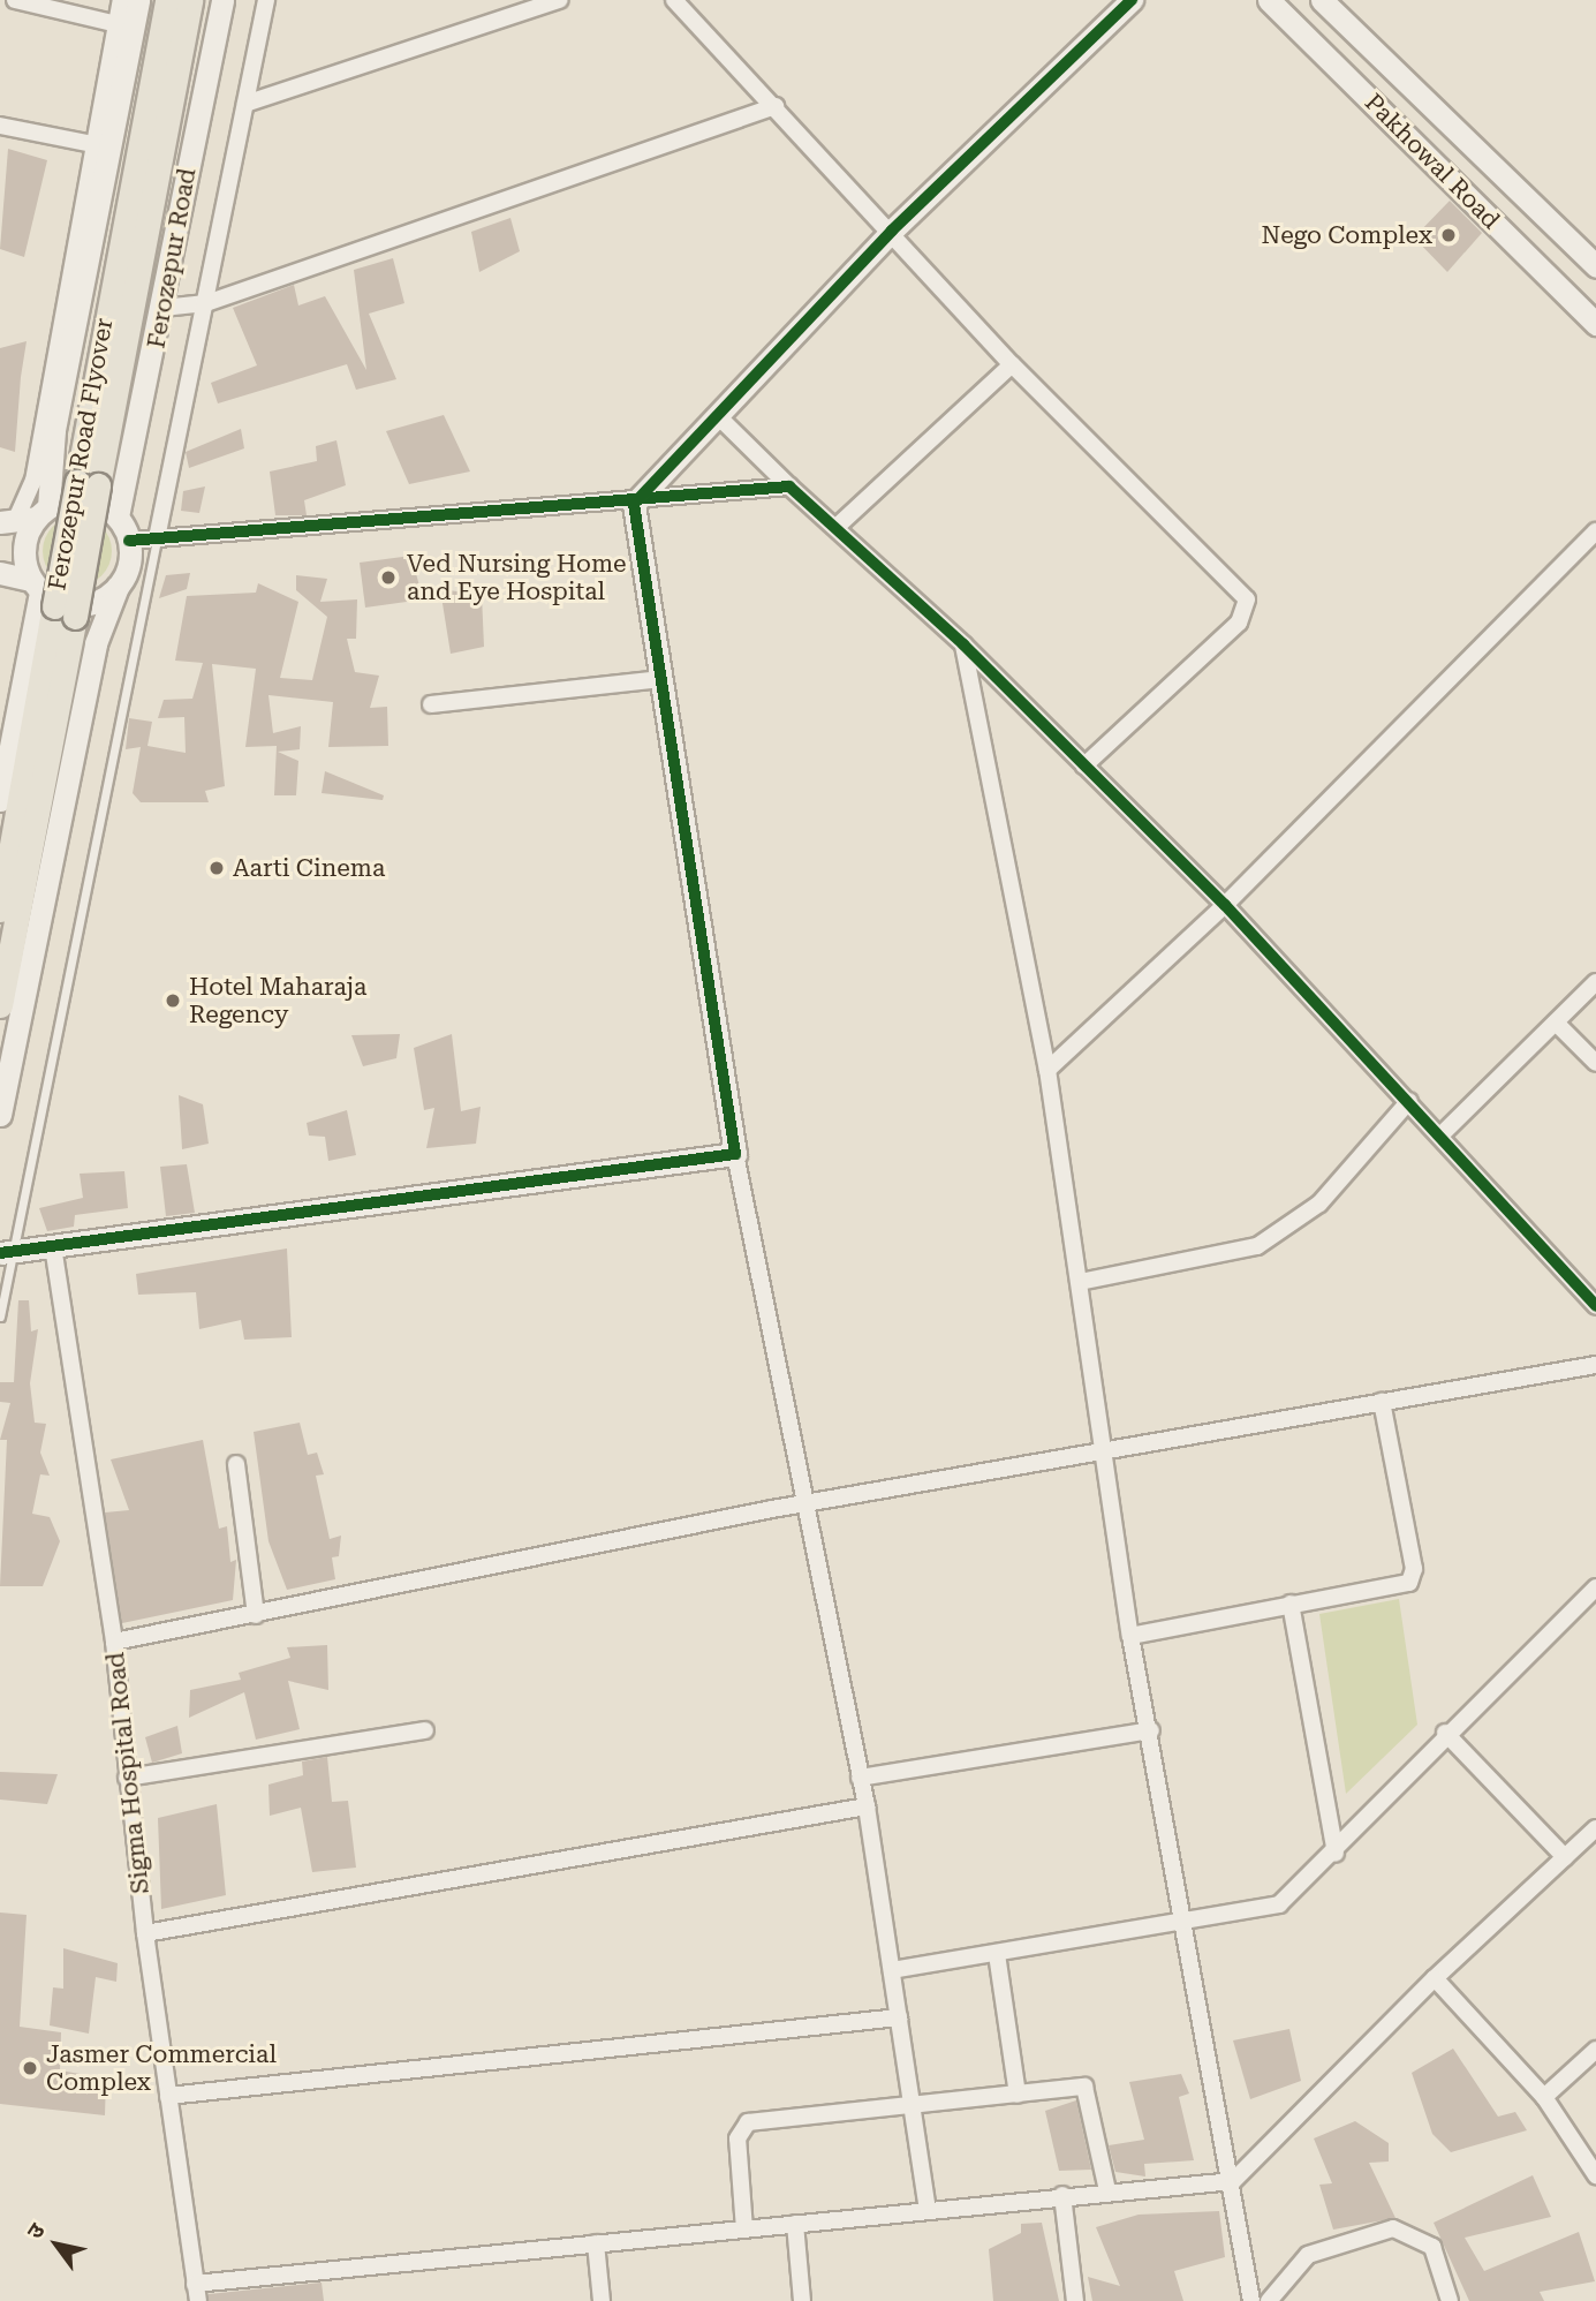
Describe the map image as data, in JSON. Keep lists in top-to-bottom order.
{
  "streets": {
    "main road": ["Ferozepur Road Flyover"],
    "street": ["Pakhowal Road", "Ferozepur Road", "Sigma Hospital Road"]
  },
  "places": [
    "Nego Complex",
    "Ved Nursing Home and Eye Hospital",
    "Aarti Cinema",
    "Hotel Maharaja Regency",
    "Jasmer Commercial Complex"
  ],
  "north": "top left"
}
